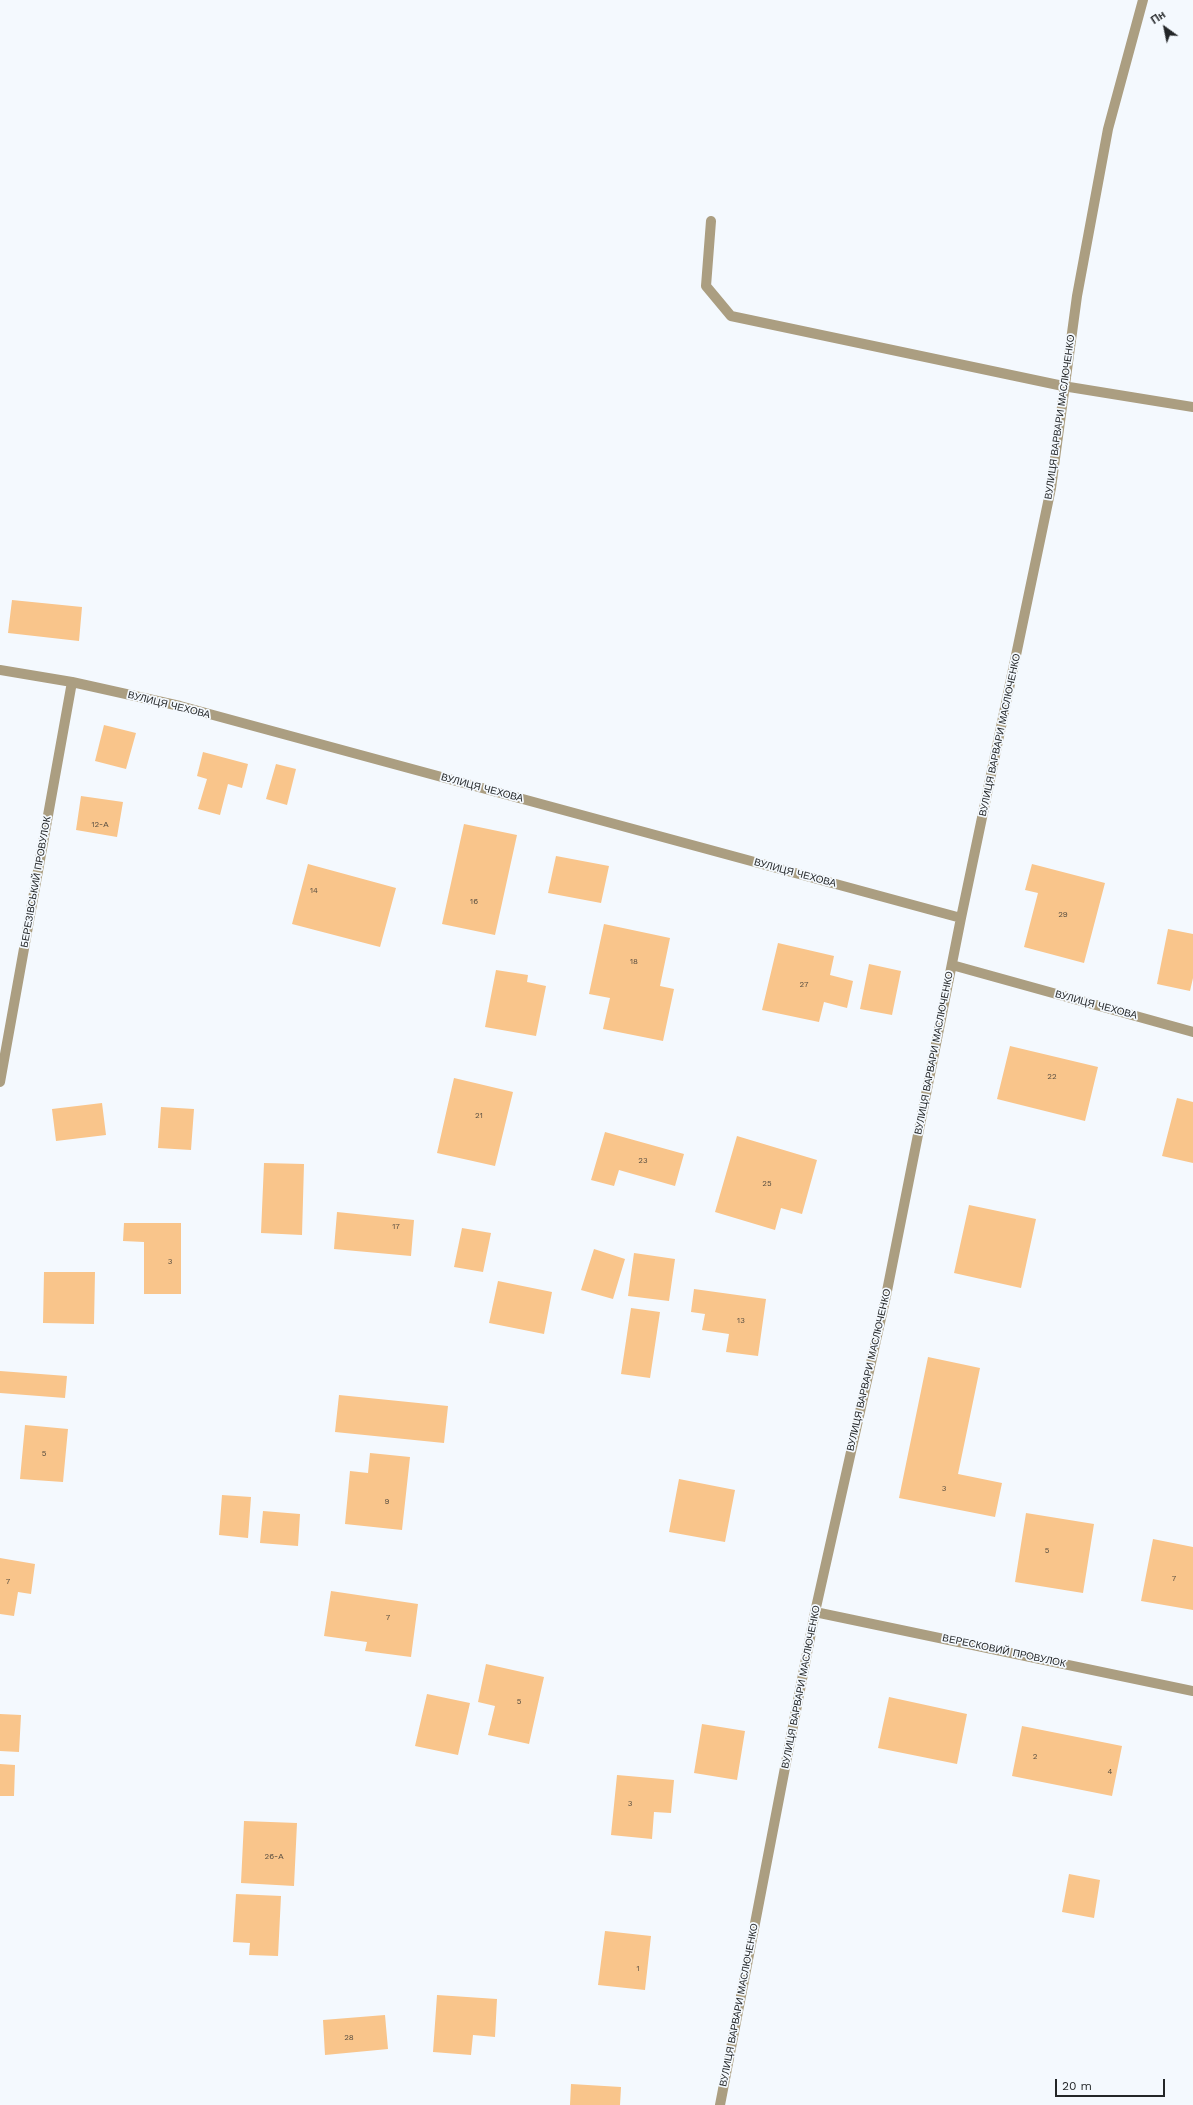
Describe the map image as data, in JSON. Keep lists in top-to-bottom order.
{
  "streets": {
    "street": [
      "ВУЛИЦЯ ВАРВАРИ МАСЛЮЧЕНКО",
      "ВУЛИЦЯ ЧЕХОВА",
      "БЕРЕЗІВСЬКИЙ ПРОВУЛОК",
      "ВЕРЕСКОВИЙ ПРОВУЛОК"
    ]
  },
  "crossings": [
    ["ВУЛИЦЯ ВАРВАРИ МАСЛЮЧЕНКО", "ВУЛИЦЯ ЧЕХОВА"],
    ["ВУЛИЦЯ ВАРВАРИ МАСЛЮЧЕНКО", "ВЕРЕСКОВИЙ ПРОВУЛОК"],
    ["ВУЛИЦЯ ЧЕХОВА", "БЕРЕЗІВСЬКИЙ ПРОВУЛОК"]
  ],
  "house_numbers": [
    "12-А",
    "14",
    "16",
    "29",
    "18",
    "27",
    "22",
    "21",
    "23",
    "25",
    "17",
    "3",
    "13",
    "5",
    "3",
    "9",
    "5",
    "7",
    "7",
    "7",
    "5",
    "2",
    "4",
    "3",
    "26-А",
    "1",
    "28"
  ],
  "scale_bar": "20 m",
  "north": "top left"
}
